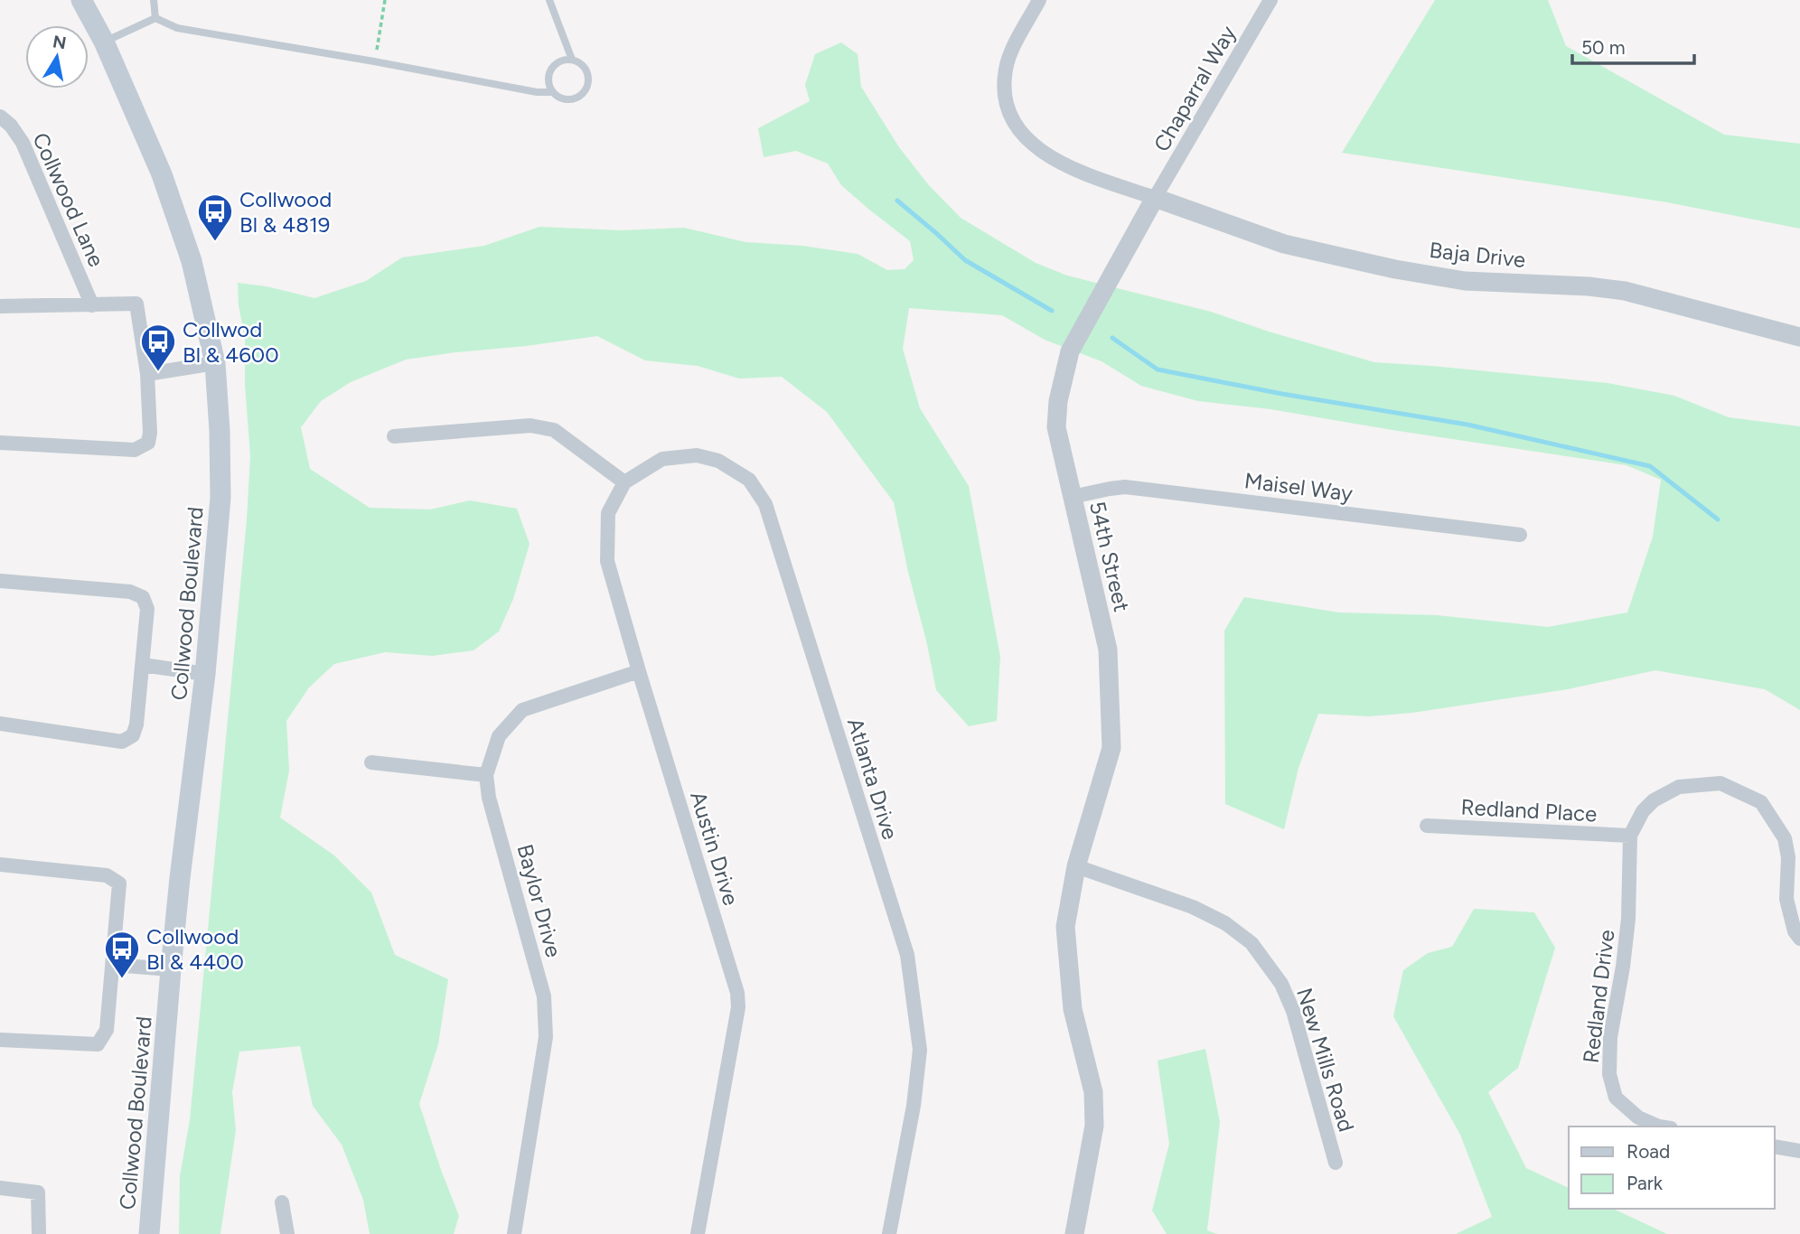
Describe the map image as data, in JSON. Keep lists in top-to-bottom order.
{
  "streets": {
    "main road": ["Collwood Boulevard"],
    "street": [
      "Chaparral Way",
      "Collwood Lane",
      "Baja Drive",
      "Maisel Way",
      "54th Street",
      "Atlanta Drive",
      "Redland Place",
      "Austin Drive",
      "Baylor Drive",
      "Redland Drive",
      "New Mills Road"
    ]
  },
  "crossings": [
    ["Chaparral Way", "Baja Drive"],
    ["Chaparral Way", "54th Street"],
    ["Baja Drive", "54th Street"],
    ["Maisel Way", "54th Street"],
    ["54th Street", "New Mills Road"],
    ["Atlanta Drive", "Austin Drive"],
    ["Redland Place", "Redland Drive"],
    ["Austin Drive", "Baylor Drive"]
  ],
  "places": {
    "bus stop": ["Collwood Bl & 4819", "Collwod Bl & 4600", "Collwood Bl & 4400"]
  },
  "legend": ["Road", "Park"],
  "scale_bar": "50 m",
  "north": "top"
}
